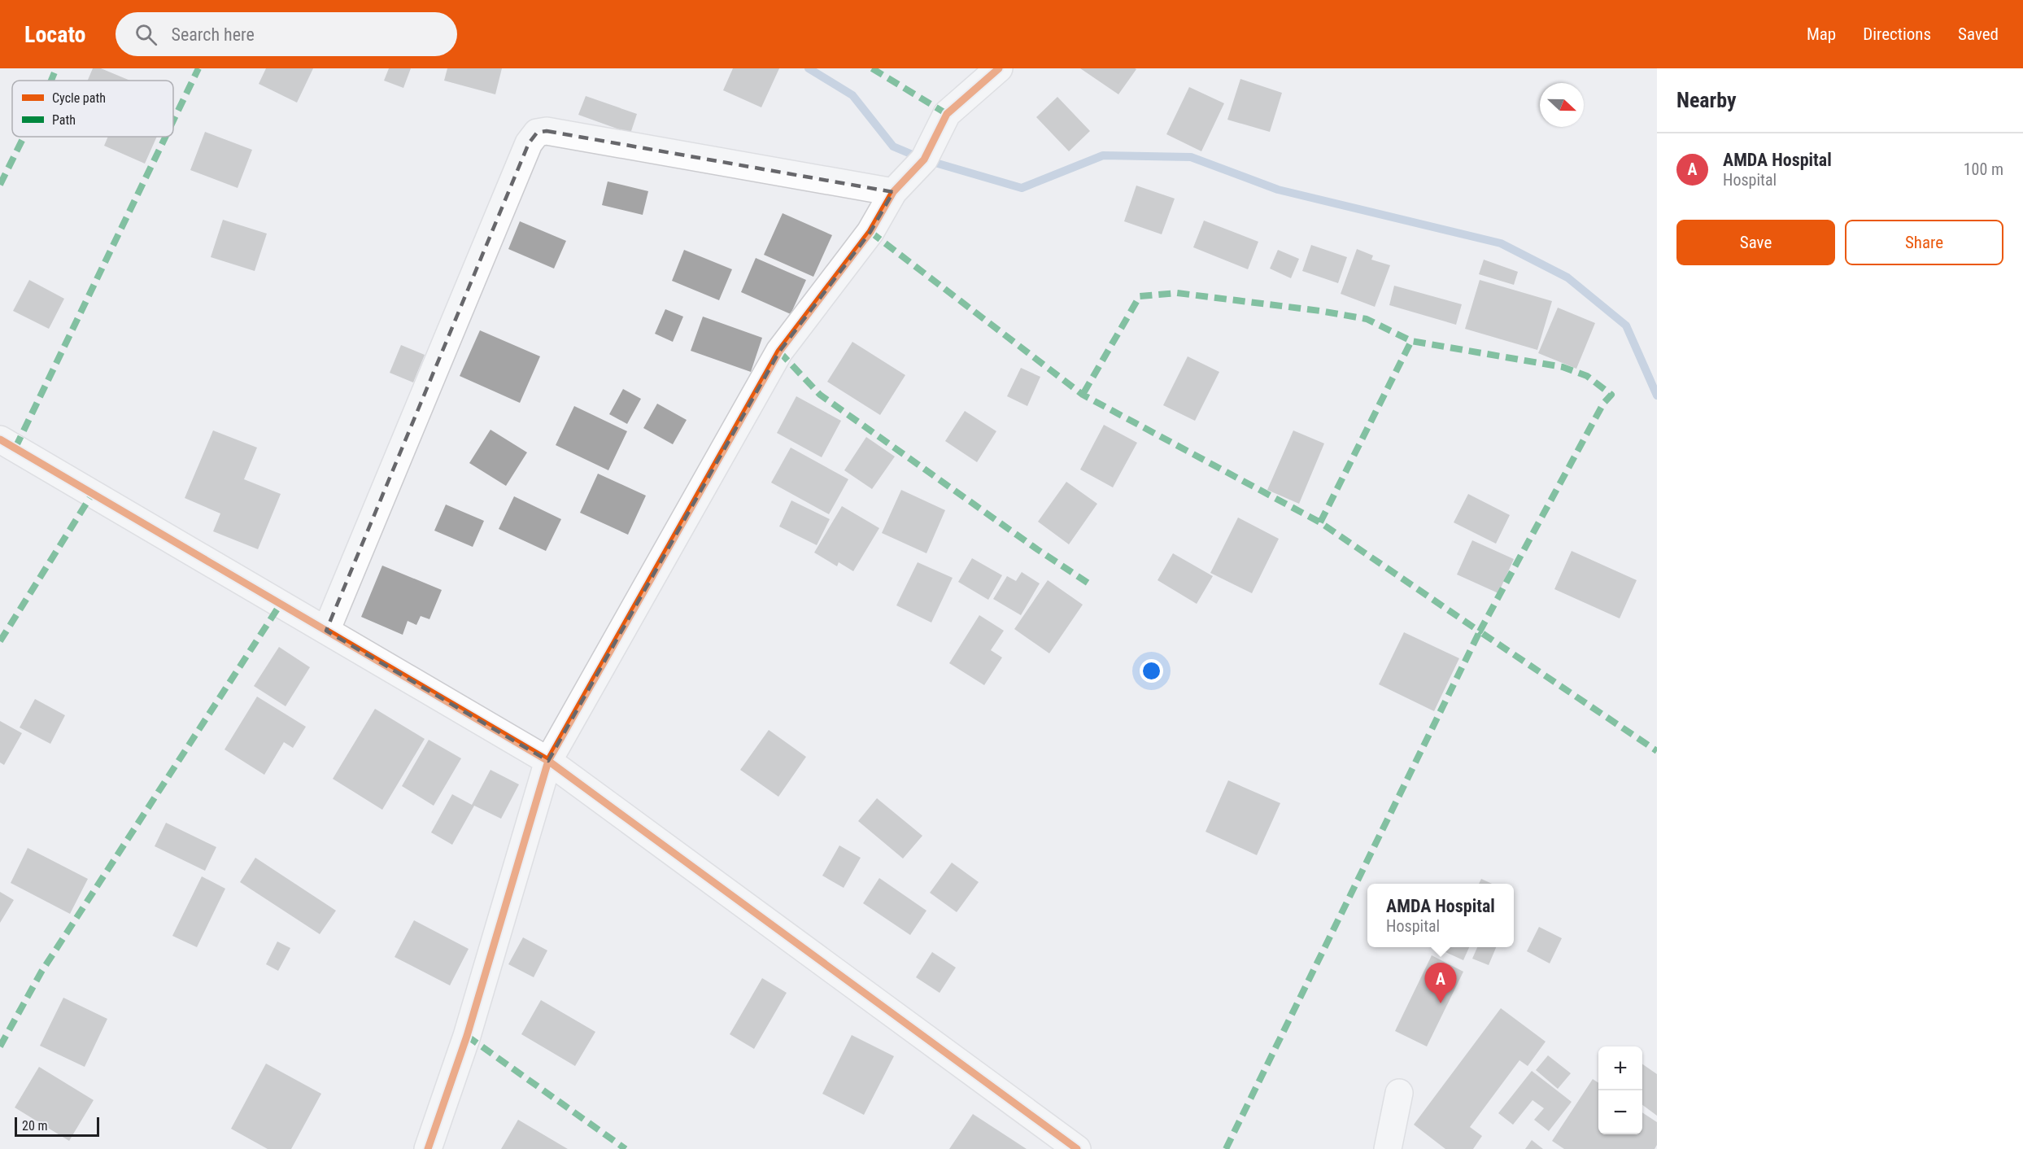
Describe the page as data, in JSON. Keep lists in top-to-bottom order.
{
  "legend": ["Cycle path", "Path"],
  "scale_bar": "20 m",
  "north": "right",
  "page": {
    "header": "Locato",
    "search": "Search here",
    "nav": ["Map", "Directions", "Saved"],
    "heading": "Nearby",
    "list": [
      {
        "mark": "A",
        "name": "AMDA Hospital",
        "note": "Hospital",
        "value": "100 m"
      }
    ],
    "buttons": ["Save", "Share"],
    "popup": ["AMDA Hospital", "Hospital"],
    "pins": "A",
    "map_buttons": ["+", "−"],
    "scale": "20 m"
  }
}
